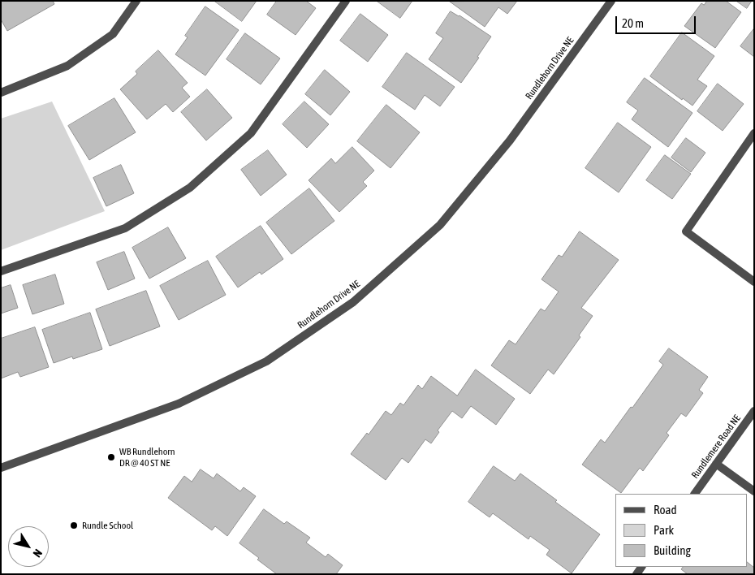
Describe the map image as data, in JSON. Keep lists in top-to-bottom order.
{
  "streets": {
    "street": ["Rundlehorn Drive NE", "Rundlemere Road NE"]
  },
  "places": ["WB Rundlehorn DR @ 40 ST NE", "Rundle School"],
  "legend": ["Road", "Park", "Building"],
  "scale_bar": "20 m",
  "north": "bottom right"
}
